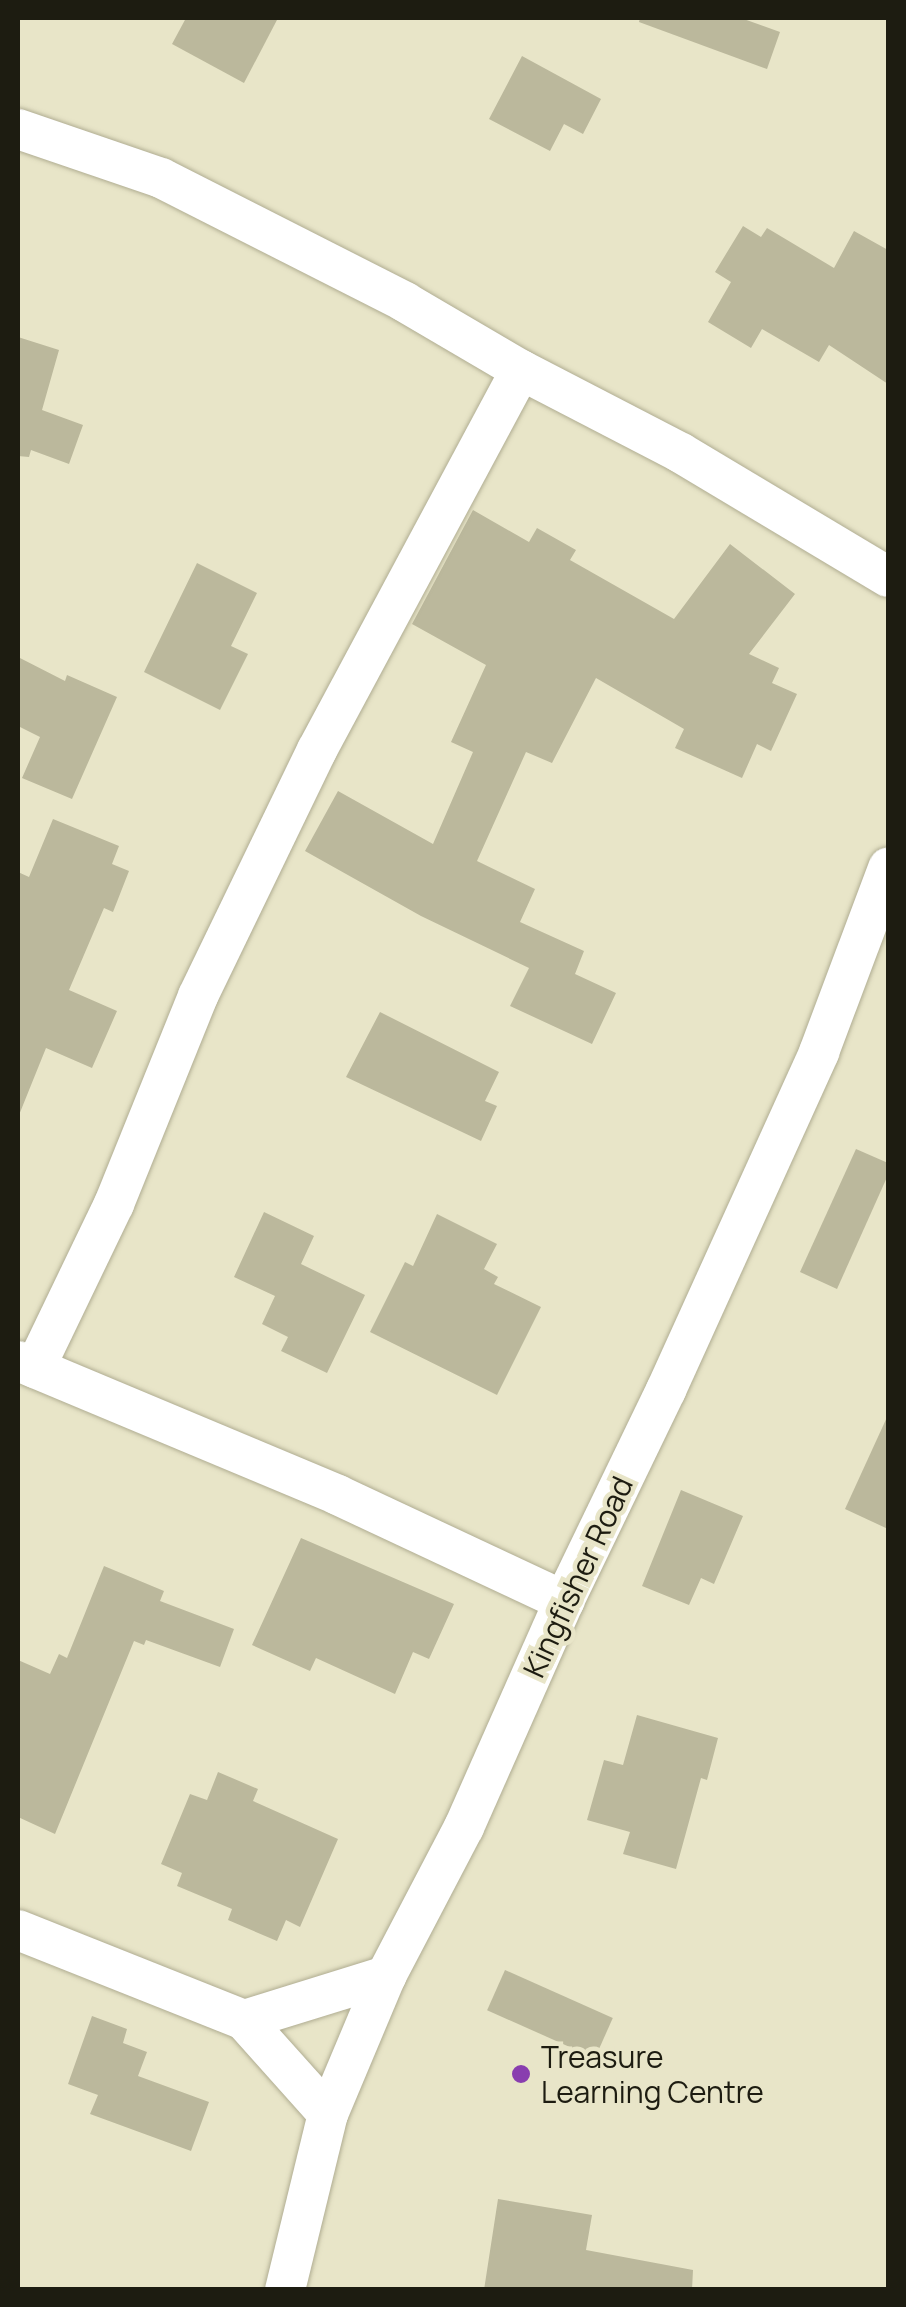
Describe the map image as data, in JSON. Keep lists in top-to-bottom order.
{
  "streets": {
    "street": ["Kingfisher Road"]
  },
  "places": ["Treasure Learning Centre"]
}
